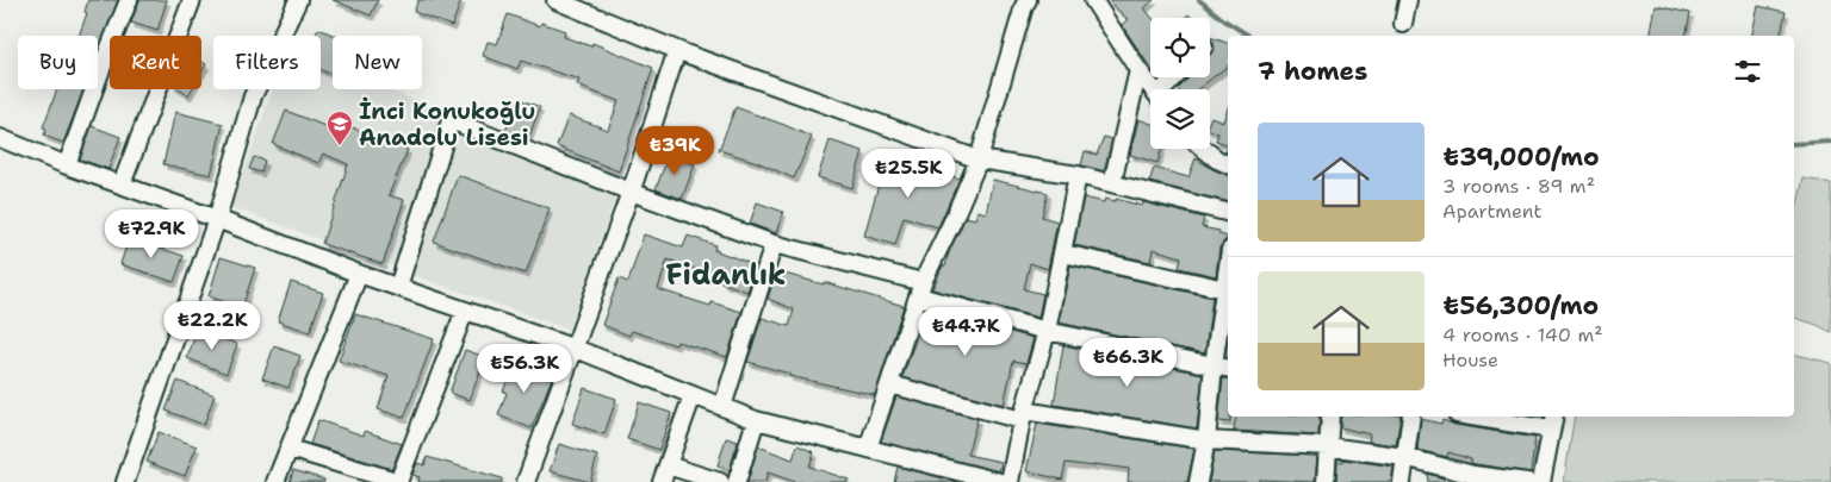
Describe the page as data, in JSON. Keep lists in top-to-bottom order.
{
  "districts": ["Fidanlık"],
  "places": {
    "school or university": ["İnci Konukoğlu Anadolu Lisesi"]
  },
  "page": {
    "chip": [
      "Buy",
      "Rent",
      "Filters",
      "New"
    ],
    "heading": "7 homes",
    "list": [
      {
        "name": "₺39,000/mo",
        "note": "3 rooms · 89 m² · Apartment"
      },
      {
        "name": "₺56,300/mo",
        "note": "4 rooms · 140 m² · House"
      }
    ],
    "price": [
      "₺39K",
      "₺25.5K",
      "₺72.9K",
      "₺22.2K",
      "₺44.7K",
      "₺66.3K",
      "₺56.3K"
    ]
  }
}
